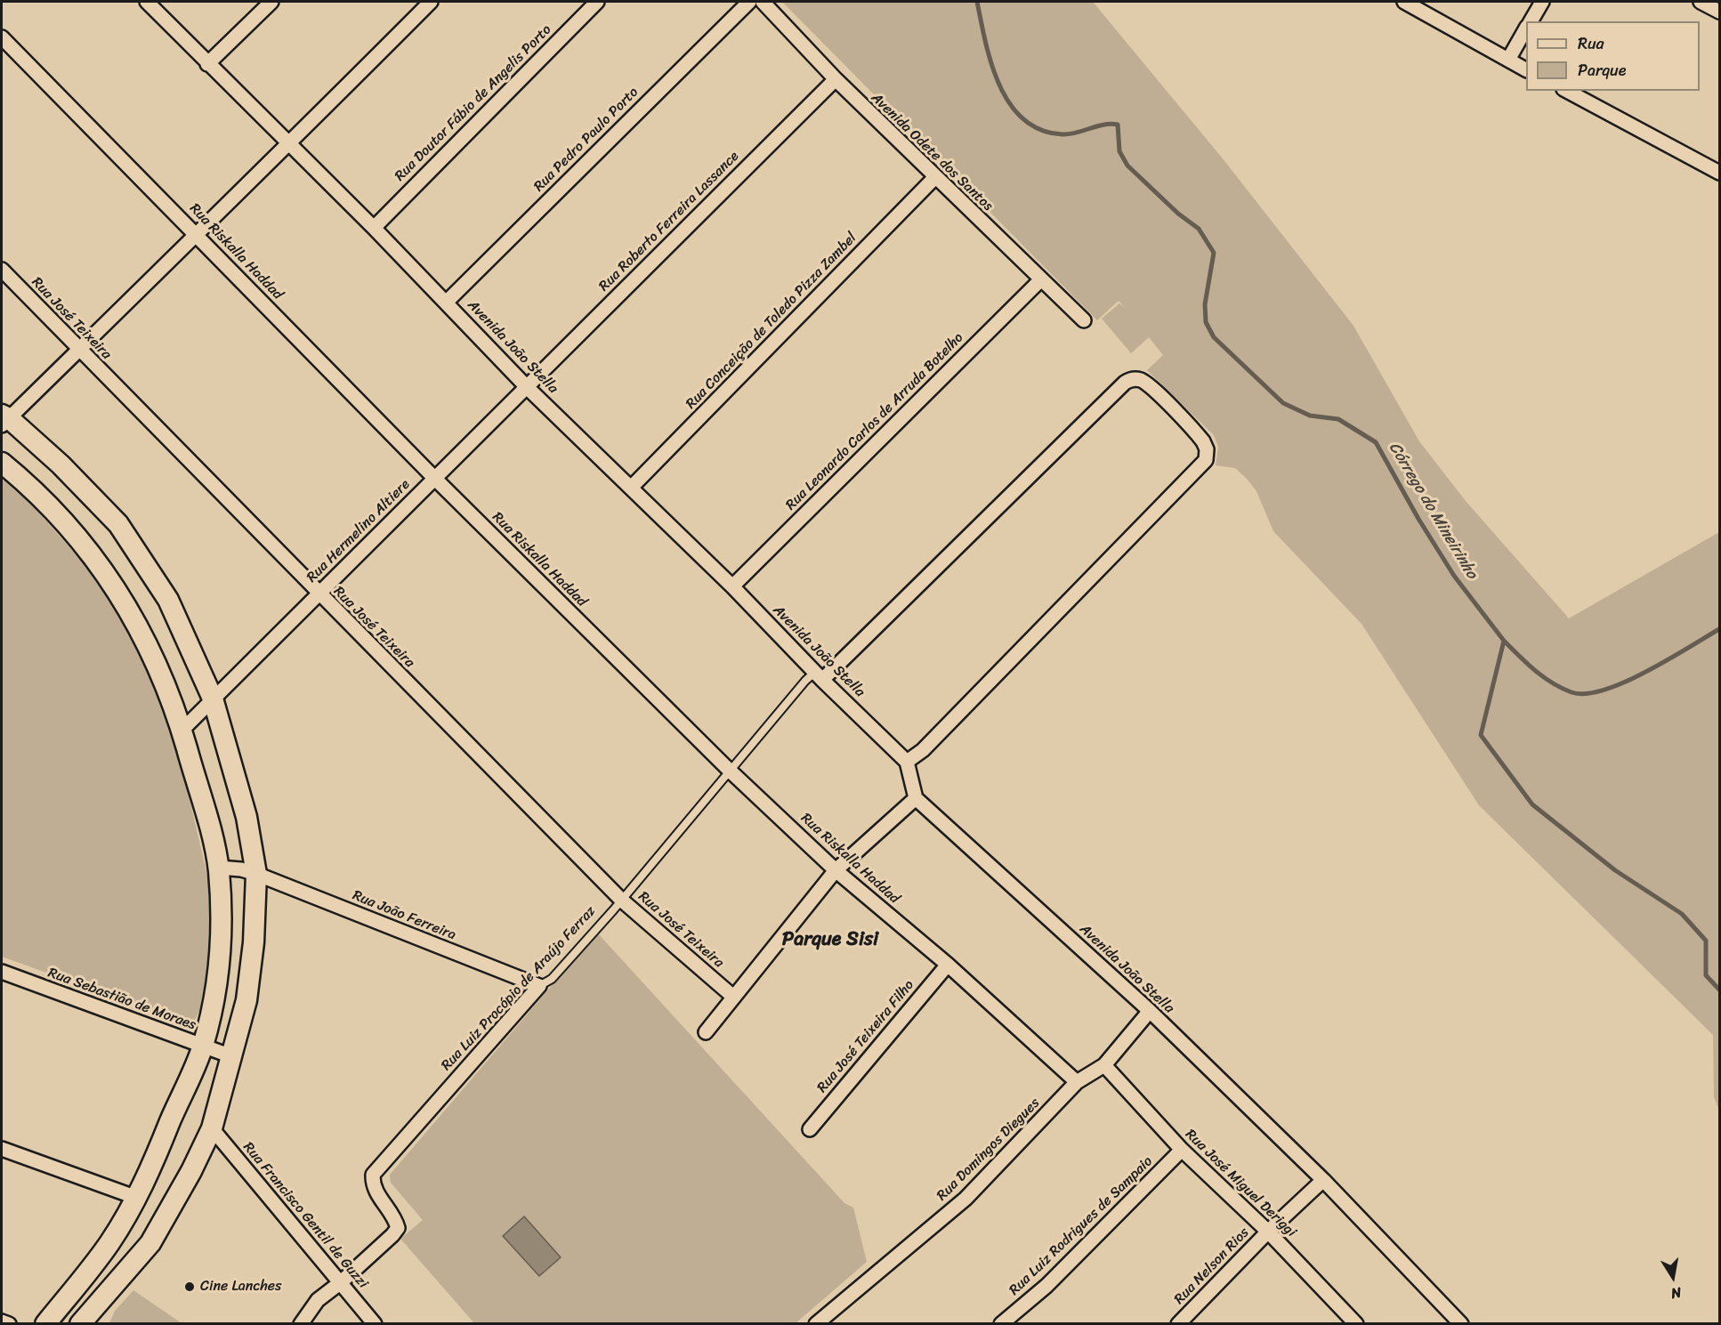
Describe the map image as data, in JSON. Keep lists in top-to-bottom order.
{
  "streets": {
    "street": [
      "Rua Doutor Fábio de Angelis Porto",
      "Rua Pedro Paulo Porto",
      "Avenida Odete dos Santos",
      "Rua Roberto Ferreira Lassance",
      "Rua Riskalla Haddad",
      "Rua José Teixeira",
      "Rua Conceição de Toledo Pizza Zambel",
      "Avenida João Stella",
      "Rua Leonardo Carlos de Arruda Botelho",
      "Rua Hermelino Altiere",
      "Rua João Ferreira",
      "Rua Luiz Procópio de Araújo Ferraz",
      "Rua Sebastião de Moraes",
      "Rua José Teixeira Filho",
      "Rua Domingos Diegues",
      "Rua José Miguel Deriggi",
      "Rua Francisco Gentil de Guzzi",
      "Rua Luiz Rodrigues de Sampaio",
      "Rua Nelson Rios"
    ]
  },
  "crossings": [
    ["Rua Doutor Fábio de Angelis Porto", "Avenida João Stella"],
    ["Rua Pedro Paulo Porto", "Avenida João Stella"],
    ["Avenida Odete dos Santos", "Rua Roberto Ferreira Lassance"],
    ["Avenida Odete dos Santos", "Rua Conceição de Toledo Pizza Zambel"],
    ["Avenida Odete dos Santos", "Rua Leonardo Carlos de Arruda Botelho"],
    ["Rua Roberto Ferreira Lassance", "Avenida João Stella"],
    ["Rua Roberto Ferreira Lassance", "Rua Hermelino Altiere"],
    ["Rua Riskalla Haddad", "Rua Hermelino Altiere"],
    ["Rua Riskalla Haddad", "Rua Luiz Procópio de Araújo Ferraz"],
    ["Rua Riskalla Haddad", "Rua José Teixeira Filho"],
    ["Rua Riskalla Haddad", "Rua Domingos Diegues"],
    ["Rua José Teixeira", "Rua Hermelino Altiere"],
    ["Rua José Teixeira", "Rua Luiz Procópio de Araújo Ferraz"],
    ["Rua Conceição de Toledo Pizza Zambel", "Avenida João Stella"],
    ["Avenida João Stella", "Rua Leonardo Carlos de Arruda Botelho"],
    ["Avenida João Stella", "Rua Hermelino Altiere"],
    ["Avenida João Stella", "Rua Luiz Procópio de Araújo Ferraz"],
    ["Avenida João Stella", "Rua Domingos Diegues"],
    ["Avenida João Stella", "Rua Nelson Rios"],
    ["Rua João Ferreira", "Rua Luiz Procópio de Araújo Ferraz"],
    ["Rua Luiz Procópio de Araújo Ferraz", "Rua Francisco Gentil de Guzzi"],
    ["Rua Domingos Diegues", "Rua José Miguel Deriggi"],
    ["Rua José Miguel Deriggi", "Rua Luiz Rodrigues de Sampaio"],
    ["Rua José Miguel Deriggi", "Rua Nelson Rios"]
  ],
  "districts": ["Parque Sisi"],
  "water": ["Córrego do Mineirinho"],
  "places": ["Cine Lanches"],
  "legend": ["Rua", "Parque"],
  "north": "bottom"
}
